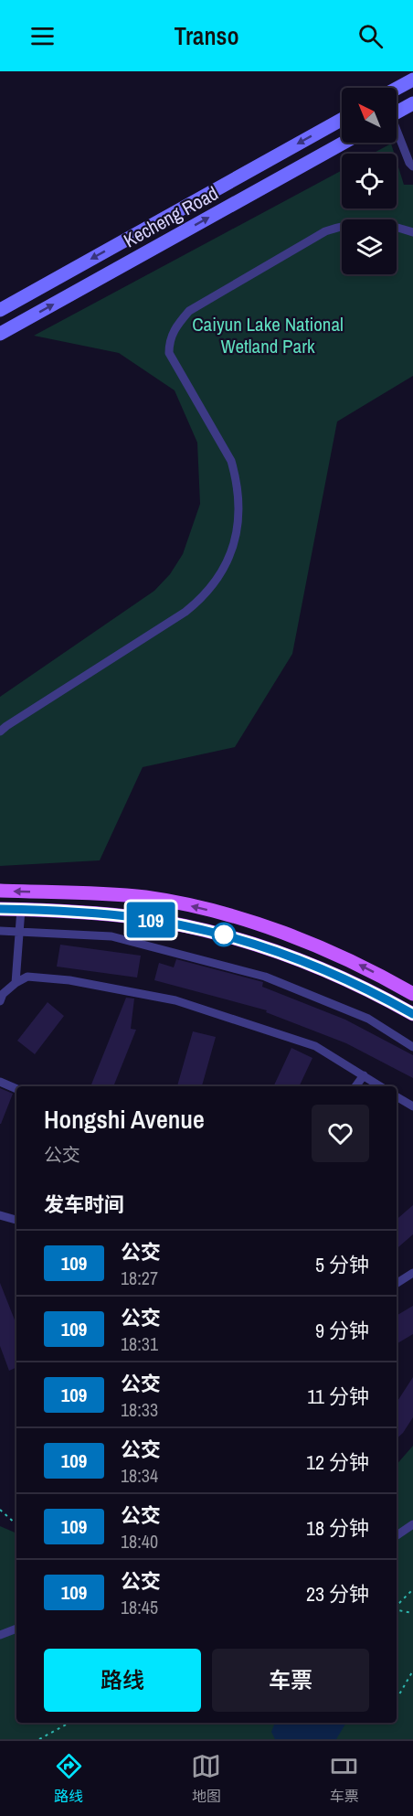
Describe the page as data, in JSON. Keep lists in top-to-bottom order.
{
  "streets": {
    "main road": ["Kecheng Road"]
  },
  "parks": ["Caiyun Lake National Wetland Park"],
  "lines": ["bus line 109"],
  "north": "top left",
  "page": {
    "header": "Transo",
    "on_map": "109",
    "heading": [
      ["Hongshi Avenue", "公交"],
      "发车时间"
    ],
    "list": [
      {
        "mark": "109",
        "name": "公交",
        "note": "18:27",
        "value": "5 分钟"
      },
      {
        "mark": "109",
        "name": "公交",
        "note": "18:31",
        "value": "9 分钟"
      },
      {
        "mark": "109",
        "name": "公交",
        "note": "18:33",
        "value": "11 分钟"
      },
      {
        "mark": "109",
        "name": "公交",
        "note": "18:34",
        "value": "12 分钟"
      },
      {
        "mark": "109",
        "name": "公交",
        "note": "18:40",
        "value": "18 分钟"
      },
      {
        "mark": "109",
        "name": "公交",
        "note": "18:45",
        "value": "23 分钟"
      }
    ],
    "buttons": ["路线", "车票"],
    "tabs": ["路线", "地图", "车票"]
  }
}
